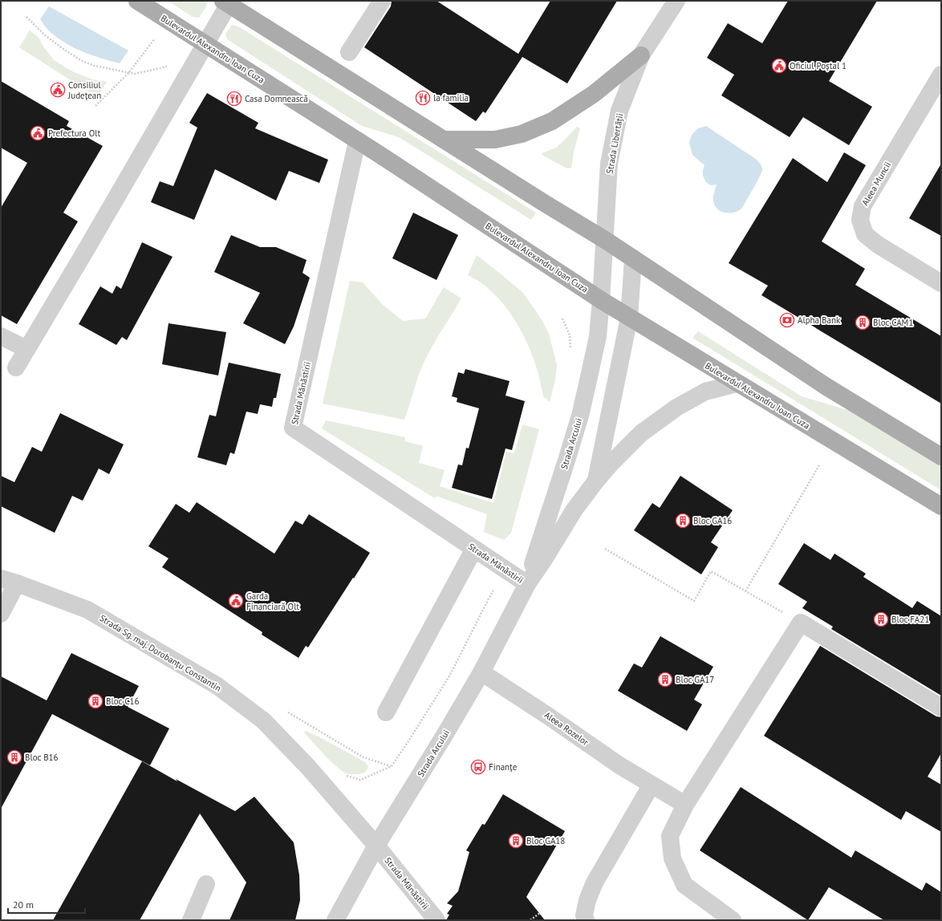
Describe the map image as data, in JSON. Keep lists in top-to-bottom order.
{
  "streets": {
    "main road": ["Bulevardul Alexandru Ioan Cuza"],
    "street": [
      "Strada Libertății",
      "Aleea Muncii",
      "Strada Mănăstirii",
      "Strada Arcului",
      "Strada Sg. maj. Dorobanțu Constantin",
      "Aleea Rozelor"
    ]
  },
  "crossings": [
    ["Bulevardul Alexandru Ioan Cuza", "Strada Libertății"],
    ["Bulevardul Alexandru Ioan Cuza", "Strada Mănăstirii"],
    ["Bulevardul Alexandru Ioan Cuza", "Strada Arcului"],
    ["Strada Libertății", "Strada Arcului"],
    ["Strada Mănăstirii", "Strada Arcului"],
    ["Strada Mănăstirii", "Strada Sg. maj. Dorobanțu Constantin"],
    ["Strada Arcului", "Strada Sg. maj. Dorobanțu Constantin"],
    ["Strada Arcului", "Aleea Rozelor"]
  ],
  "places": {
    "public building": [
      "Oficiul Poștal 1",
      "Consiliul Județean",
      "Prefectura Olt",
      "Garda Financiară Olt"
    ],
    "restaurant": ["la familia", "Casa Domnească"],
    "bank": ["Alpha Bank"],
    "building": [
      "Bloc CAM1",
      "Bloc GA16",
      "Bloc FA21",
      "Bloc GA17",
      "Bloc C16",
      "Bloc B16",
      "Bloc GA18"
    ],
    "bus stop": ["Finanțe"]
  },
  "scale_bar": "20 m"
}
